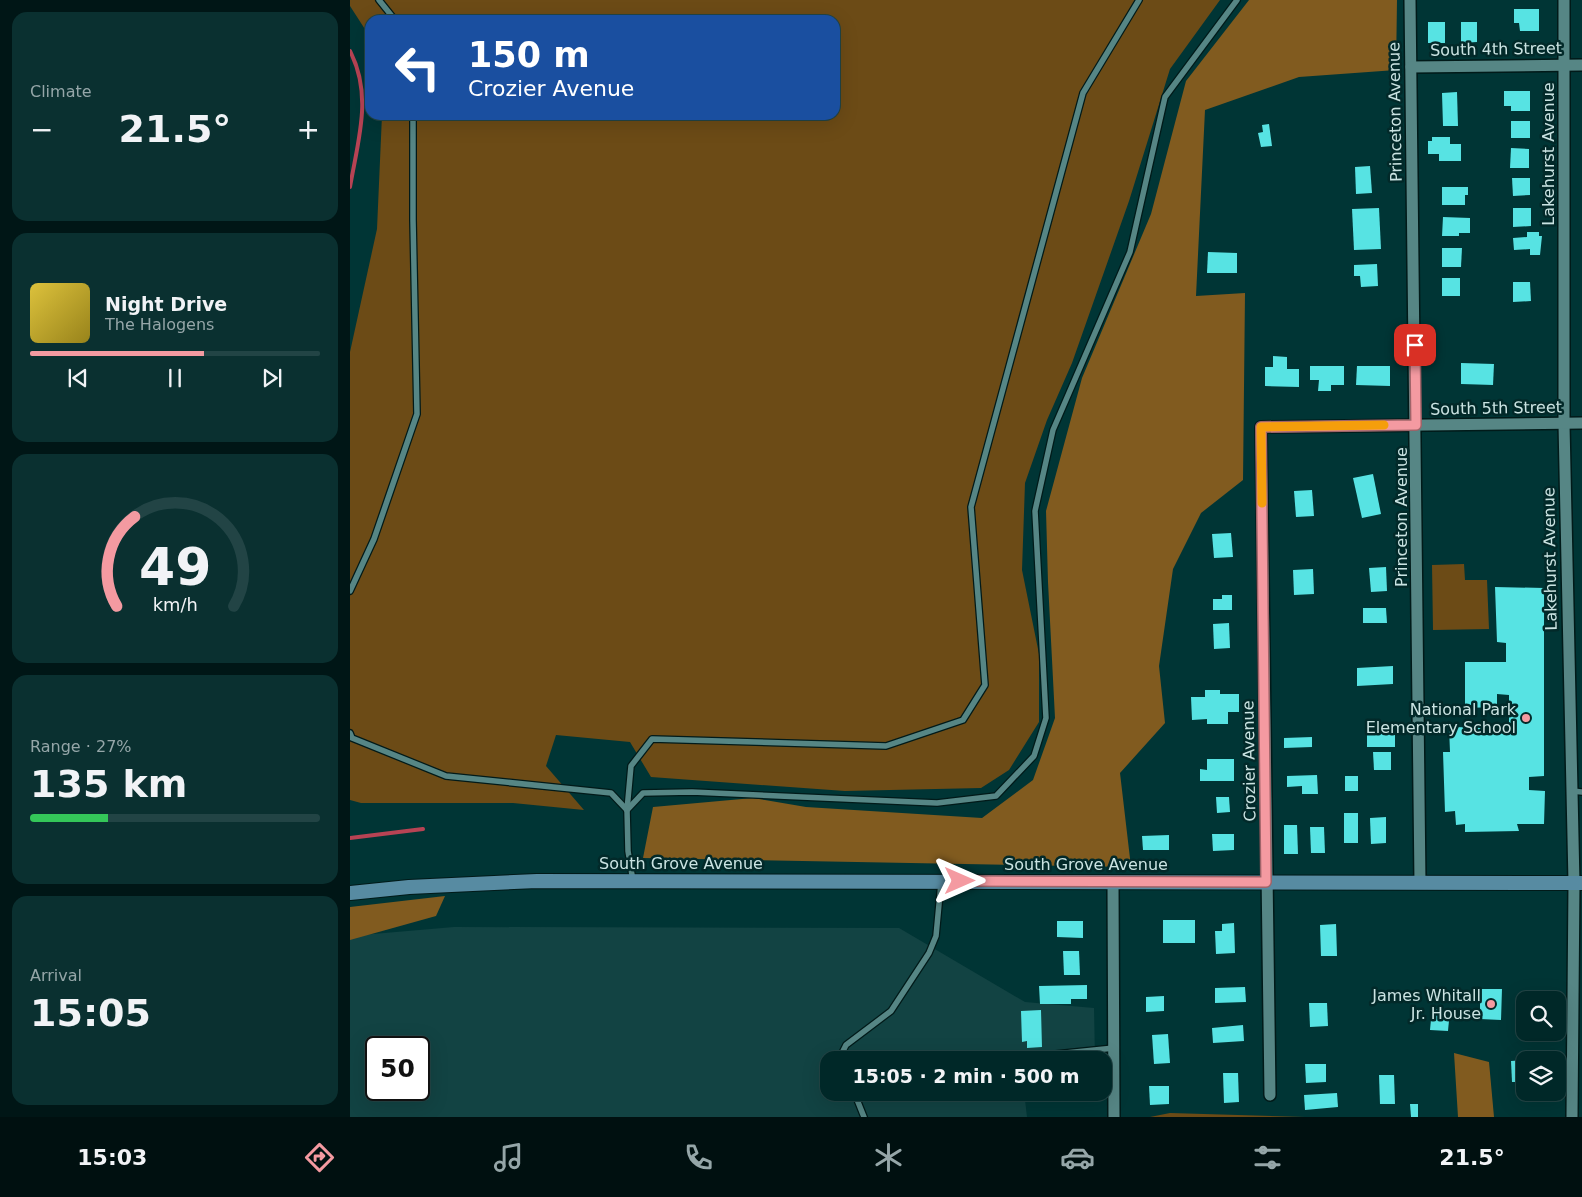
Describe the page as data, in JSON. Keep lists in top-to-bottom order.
{
  "streets": {
    "main road": ["South Grove Avenue"],
    "street": [
      "South 4th Street",
      "Princeton Avenue",
      "Lakehurst Avenue",
      "South 5th Street",
      "Crozier Avenue"
    ]
  },
  "crossings": [
    ["South 4th Street", "Princeton Avenue"],
    ["South 4th Street", "Lakehurst Avenue"],
    ["Princeton Avenue", "South 5th Street"],
    ["Princeton Avenue", "South Grove Avenue"],
    ["Lakehurst Avenue", "South 5th Street"],
    ["Lakehurst Avenue", "South Grove Avenue"],
    ["South 5th Street", "Crozier Avenue"],
    ["Crozier Avenue", "South Grove Avenue"]
  ],
  "places": ["National Park Elementary School", "James Whitall Jr. House"],
  "page": {
    "tile": [
      "Climate",
      ["Range · 27%", "135 km"],
      ["Arrival", "15:05"]
    ],
    "turn": ["150 m", "Crozier Avenue"],
    "heat": ["−", "21.5°", "+"],
    "song": ["Night Drive", "The Halogens"],
    "limit": "50",
    "trip": "15:05 · 2 min · 500 m",
    "tabs": ["15:03", "21.5°"],
    "gauge": ["49", "km/h"]
  }
}
